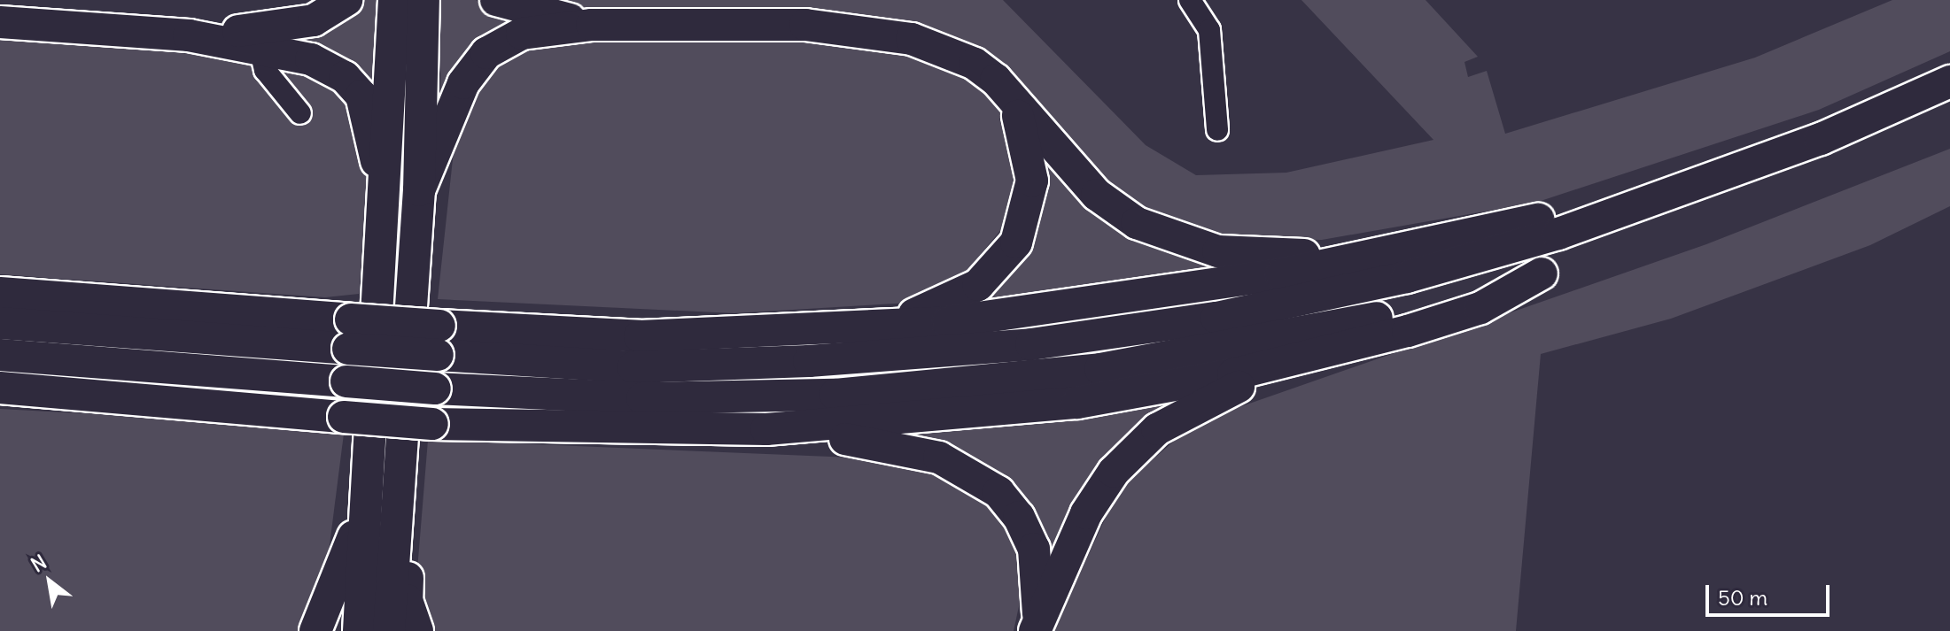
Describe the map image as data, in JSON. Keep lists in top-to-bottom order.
{
  "scale_bar": "50 m",
  "north": "top left"
}
